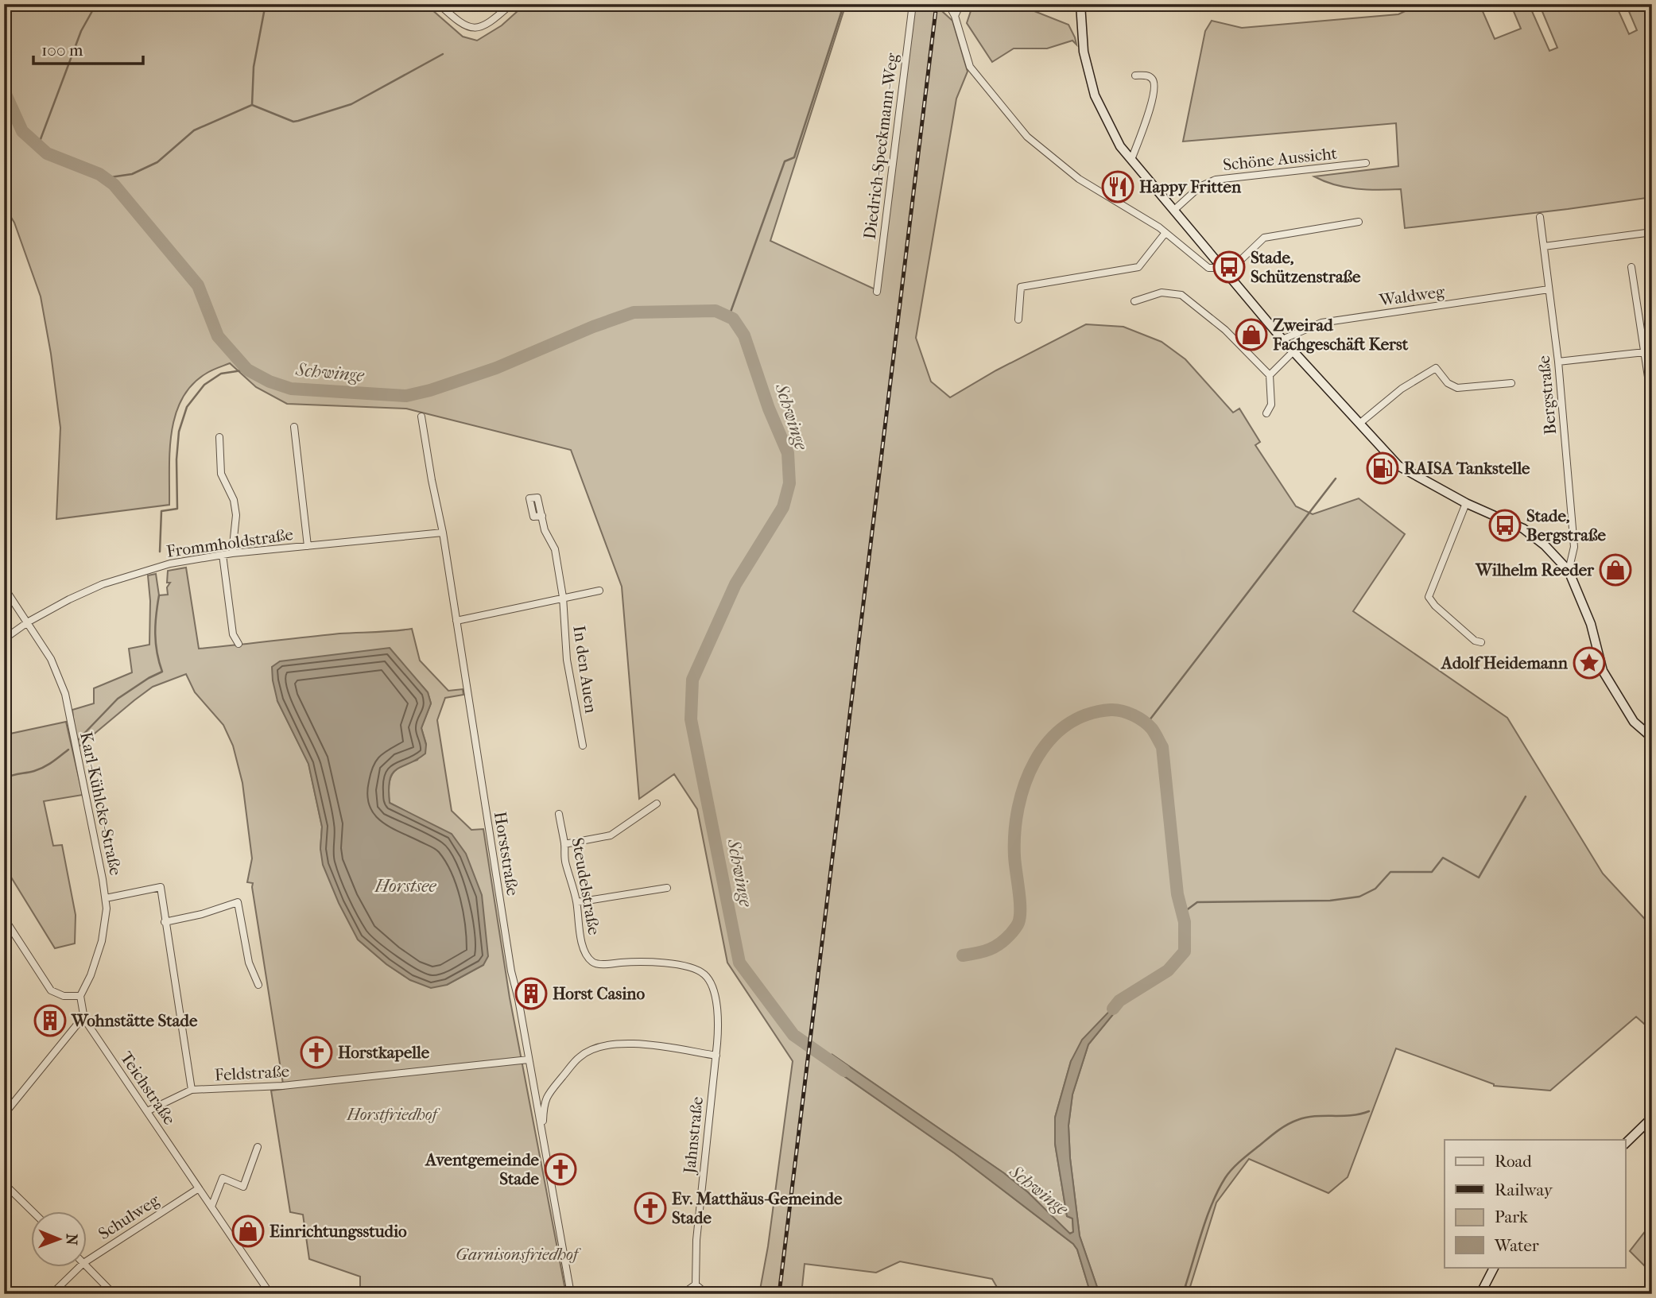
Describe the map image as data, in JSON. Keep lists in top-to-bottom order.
{
  "streets": {
    "street": [
      "Diedrich-Speckmann-Weg",
      "Schöne Aussicht",
      "Waldweg",
      "Bergstraße",
      "Frommholdstraße",
      "In den Auen",
      "Karl-Kühlcke-Straße",
      "Horststraße",
      "Steudelstraße",
      "Feldstraße",
      "Teichstraße",
      "Jahnstraße",
      "Schulweg"
    ]
  },
  "crossings": [
    ["Waldweg", "Bergstraße"],
    ["Frommholdstraße", "Karl-Kühlcke-Straße"],
    ["Frommholdstraße", "Horststraße"],
    ["Karl-Kühlcke-Straße", "Teichstraße"],
    ["Horststraße", "Feldstraße"],
    ["Steudelstraße", "Jahnstraße"],
    ["Feldstraße", "Teichstraße"],
    ["Teichstraße", "Schulweg"]
  ],
  "water": ["Schwinge", "Horstsee"],
  "parks": ["Horstfriedhof", "Garnisonsfriedhof"],
  "places": {
    "restaurant": ["Happy Fritten"],
    "bus stop": ["Stade, Schützenstraße", "Stade, Bergstraße"],
    "shop": ["Zweirad Fachgeschäft Kerst", "Wilhelm Reeder", "Einrichtungsstudio"],
    "fuel station": ["RAISA Tankstelle"],
    "place": ["Adolf Heidemann"],
    "building": ["Horst Casino", "Wohnstätte Stade"],
    "church": ["Horstkapelle", "Aventgemeinde Stade", "Ev. Matthäus-Gemeinde Stade"]
  },
  "legend": [
    "Road",
    "Railway",
    "Park",
    "Water"
  ],
  "scale_bar": "100 m",
  "north": "right"
}
